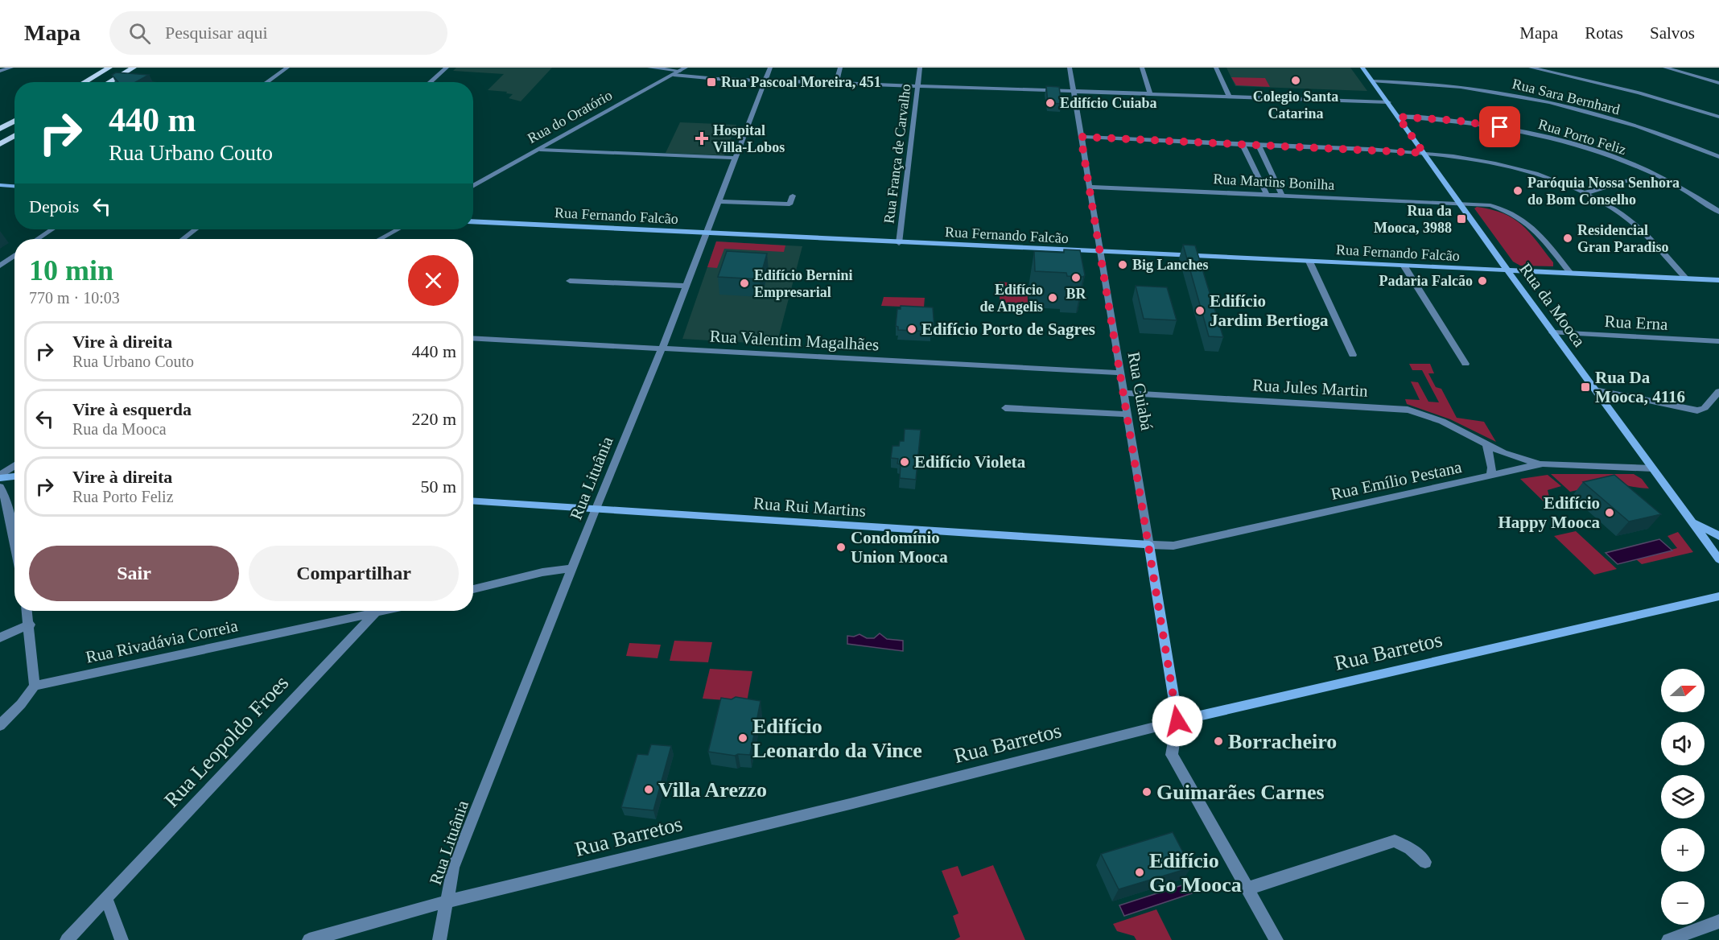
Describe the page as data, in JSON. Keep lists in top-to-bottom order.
{
  "streets": {
    "main road": [
      "Rua Fernando Falcão",
      "Rua da Mooca",
      "Rua Cuiabá",
      "Rua Rui Martins",
      "Rua Barretos"
    ],
    "street": [
      "Rua Sara Bernhard",
      "Rua do Oratório",
      "Rua Porto Feliz",
      "Rua França de Carvalho",
      "Rua Martins Bonilha",
      "Rua Erna",
      "Rua Valentim Magalhães",
      "Rua Jules Martin",
      "Rua Lituânia",
      "Rua Emílio Pestana",
      "Rua Rivadávia Correia",
      "Rua Leopoldo Froes"
    ]
  },
  "crossings": [
    ["Rua Sara Bernhard", "Rua da Mooca"],
    ["Rua Porto Feliz", "Rua da Mooca"],
    ["Rua França de Carvalho", "Rua Fernando Falcão"],
    ["Rua Martins Bonilha", "Rua Fernando Falcão"],
    ["Rua Martins Bonilha", "Rua da Mooca"],
    ["Rua Martins Bonilha", "Rua Cuiabá"],
    ["Rua Fernando Falcão", "Rua da Mooca"],
    ["Rua Fernando Falcão", "Rua Cuiabá"],
    ["Rua Fernando Falcão", "Rua Lituânia"],
    ["Rua da Mooca", "Rua Erna"],
    ["Rua da Mooca", "Rua Emílio Pestana"],
    ["Rua Valentim Magalhães", "Rua Cuiabá"],
    ["Rua Valentim Magalhães", "Rua Lituânia"],
    ["Rua Jules Martin", "Rua Cuiabá"],
    ["Rua Jules Martin", "Rua Emílio Pestana"],
    ["Rua Cuiabá", "Rua Emílio Pestana"],
    ["Rua Cuiabá", "Rua Rui Martins"],
    ["Rua Cuiabá", "Rua Barretos"],
    ["Rua Lituânia", "Rua Rui Martins"],
    ["Rua Lituânia", "Rua Barretos"],
    ["Rua Emílio Pestana", "Rua Rui Martins"],
    ["Rua Rivadávia Correia", "Rua Leopoldo Froes"]
  ],
  "places": {
    "other": [
      "Colegio Santa Catarina",
      "Edifício Cuiaba",
      "Paróquia Nossa Senhora do Bom Conselho",
      "Residencial Gran Paradiso",
      "Big Lanches",
      "BR",
      "Padaria Falcão",
      "Edifício Bernini Empresarial",
      "Edifício de Angelis",
      "Edifício Jardim Bertioga",
      "Edifício Porto de Sagres",
      "Edifício Violeta",
      "Edifício Happy Mooca",
      "Condomínio Union Mooca",
      "Edifício Leonardo da Vince",
      "Borracheiro",
      "Villa Arezzo",
      "Guimarães Carnes",
      "Edifício Go Mooca"
    ],
    "transit": ["Rua Pascoal Moreira, 451", "Rua da Mooca, 3988", "Rua Da Mooca, 4116"],
    "health": ["Hospital Villa-Lobos"]
  },
  "north": "right",
  "page": {
    "header": "Mapa",
    "search": "Pesquisar aqui",
    "nav": ["Mapa", "Rotas", "Salvos"],
    "turn": ["440 m", "Rua Urbano Couto"],
    "then": "Depois",
    "heading": ["10 min", "770 m · 10:03"],
    "list": [
      {
        "name": "Vire à direita",
        "note": "Rua Urbano Couto",
        "value": "440 m"
      },
      {
        "name": "Vire à esquerda",
        "note": "Rua da Mooca",
        "value": "220 m"
      },
      {
        "name": "Vire à direita",
        "note": "Rua Porto Feliz",
        "value": "50 m"
      }
    ],
    "buttons": ["Sair", "Compartilhar"],
    "map_buttons": ["+", "−"]
  }
}
